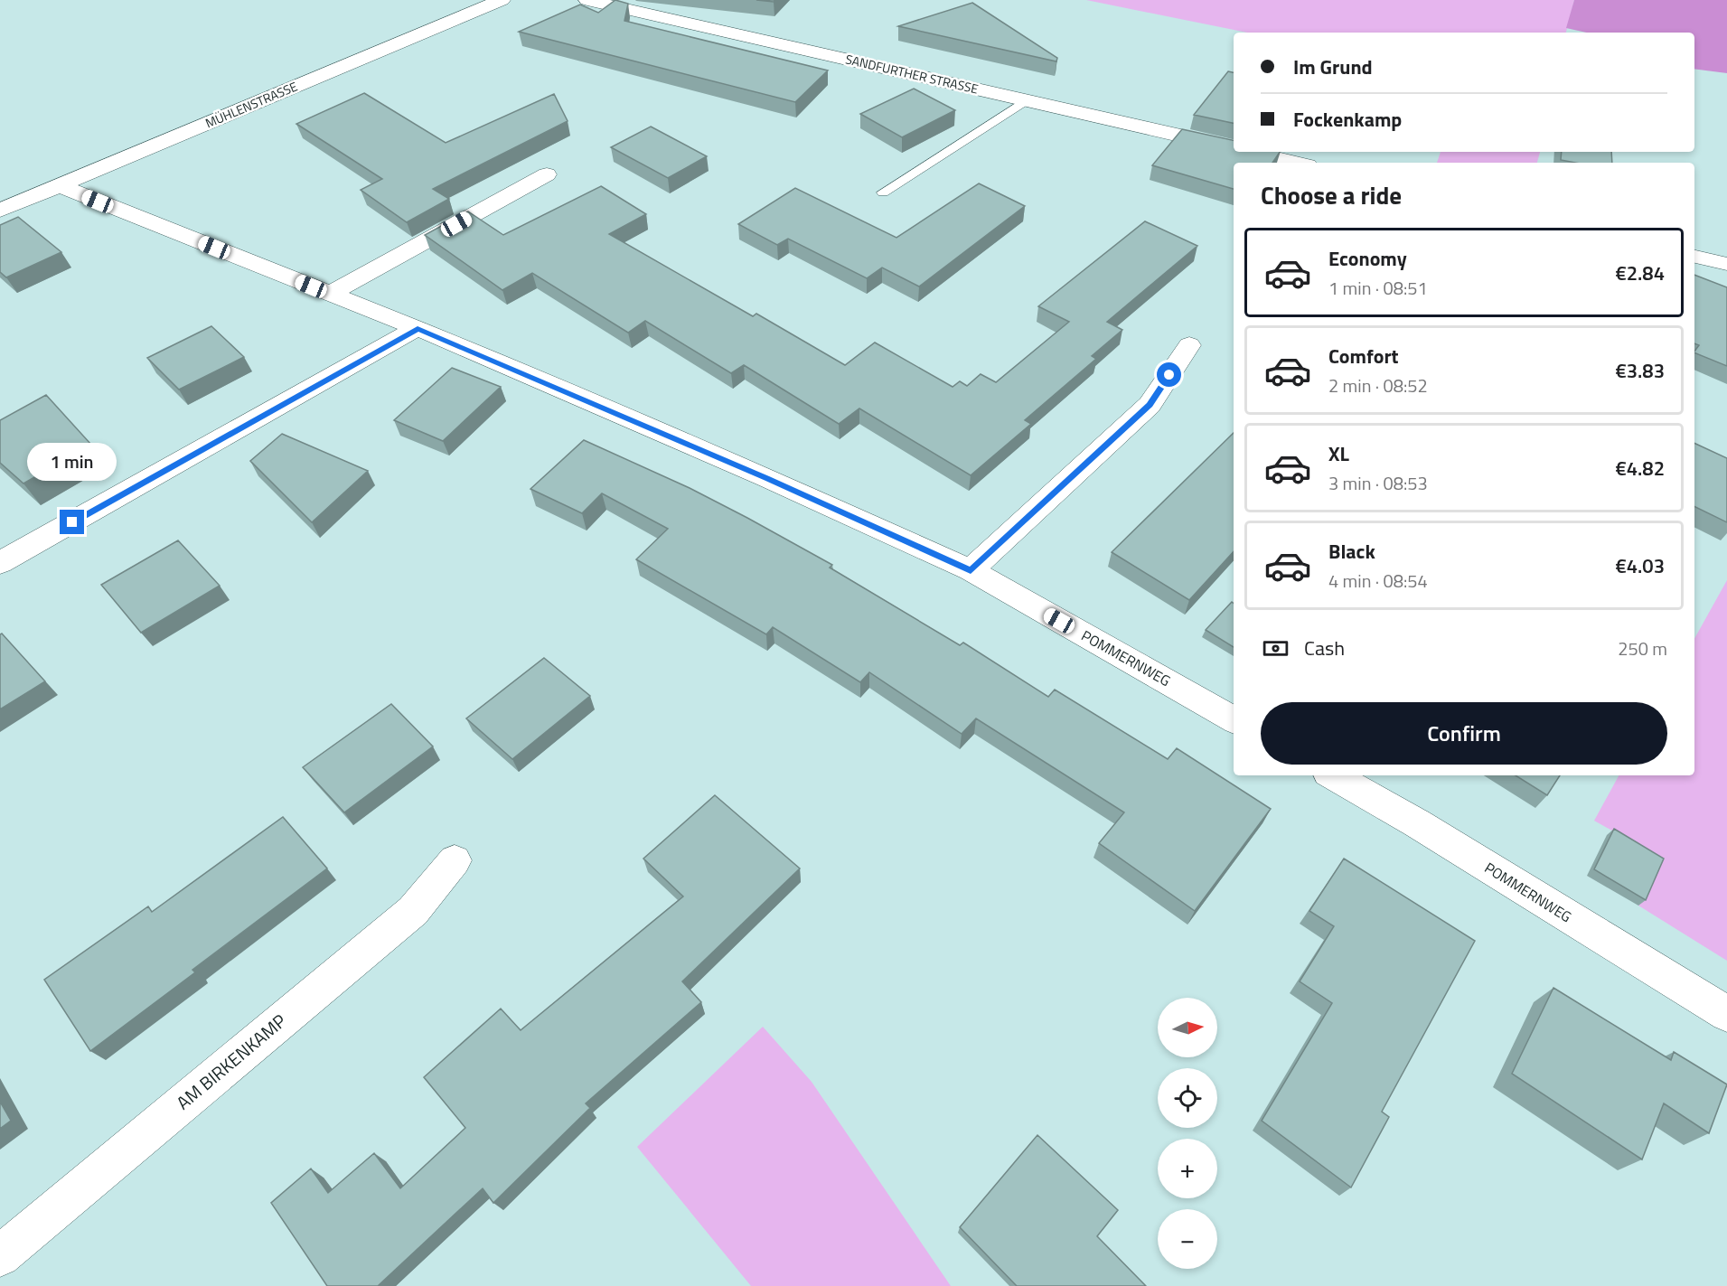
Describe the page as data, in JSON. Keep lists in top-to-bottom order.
{
  "streets": {
    "street": [
      "SANDFURTHER STRASSE",
      "MÜHLENSTRASSE",
      "POMMERNWEG",
      "AM BIRKENKAMP"
    ]
  },
  "crossings": [
    ["MÜHLENSTRASSE", "POMMERNWEG"]
  ],
  "north": "right",
  "page": {
    "banner": ["Im Grund", "Fockenkamp"],
    "heading": "Choose a ride",
    "list": [
      {
        "name": "Economy",
        "note": "1 min · 08:51",
        "value": "€2.84"
      },
      {
        "name": "Comfort",
        "note": "2 min · 08:52",
        "value": "€3.83"
      },
      {
        "name": "XL",
        "note": "3 min · 08:53",
        "value": "€4.82"
      },
      {
        "name": "Black",
        "note": "4 min · 08:54",
        "value": "€4.03"
      }
    ],
    "bubble": "1 min",
    "pay": ["Cash", "250 m"],
    "buttons": "Confirm",
    "map_buttons": ["+", "−"]
  }
}
